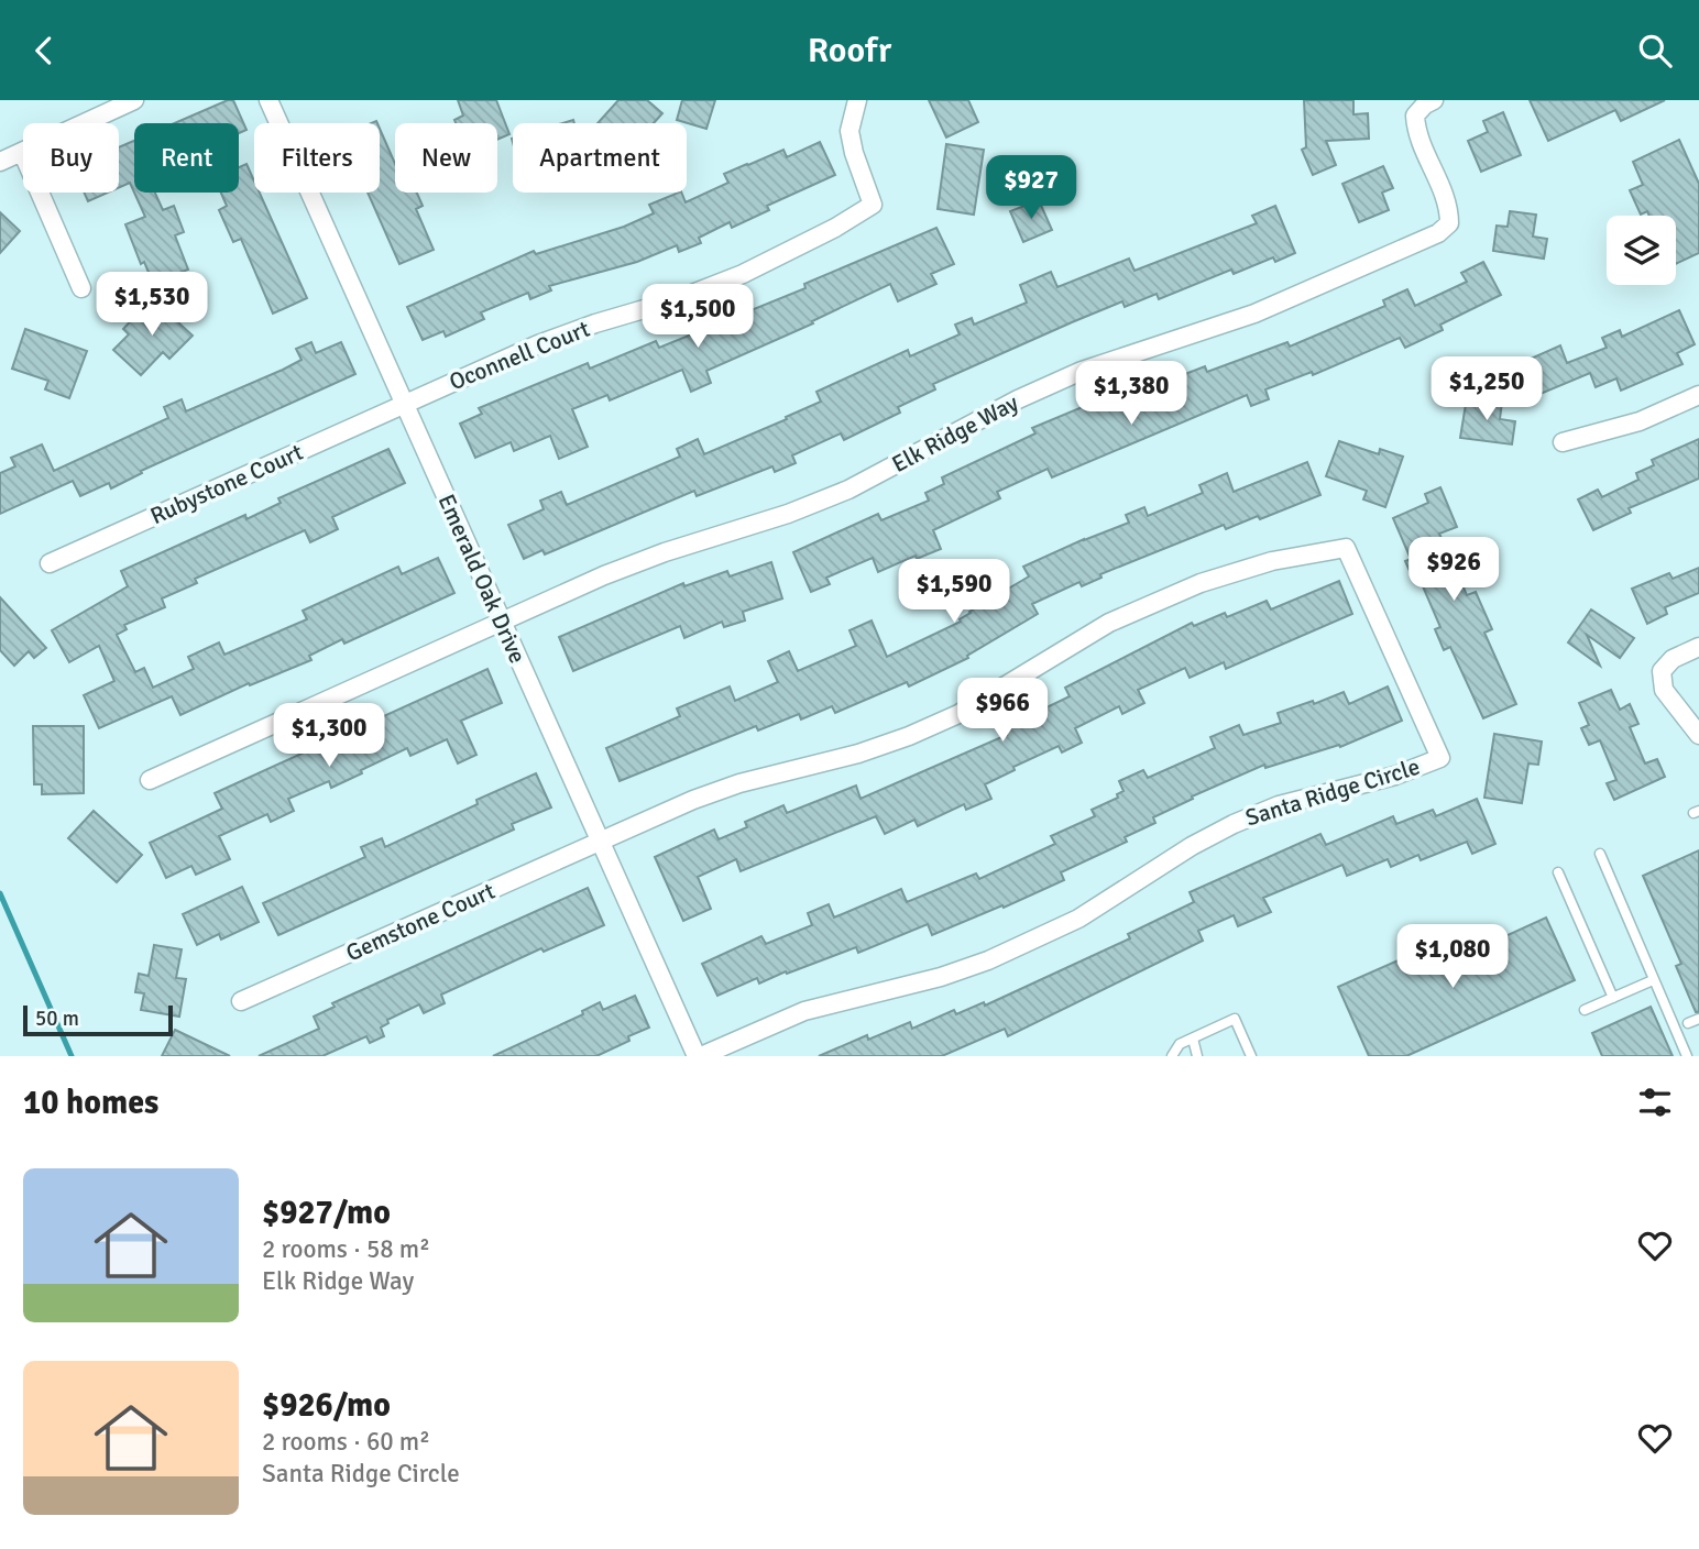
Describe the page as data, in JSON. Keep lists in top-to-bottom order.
{
  "streets": {
    "street": [
      "Oconnell Court",
      "Elk Ridge Way",
      "Rubystone Court",
      "Emerald Oak Drive",
      "Santa Ridge Circle",
      "Gemstone Court"
    ]
  },
  "crossings": [
    ["Oconnell Court", "Rubystone Court"],
    ["Oconnell Court", "Emerald Oak Drive"],
    ["Elk Ridge Way", "Emerald Oak Drive"],
    ["Rubystone Court", "Emerald Oak Drive"],
    ["Emerald Oak Drive", "Santa Ridge Circle"],
    ["Emerald Oak Drive", "Gemstone Court"],
    ["Santa Ridge Circle", "Gemstone Court"]
  ],
  "scale_bar": "50 m",
  "page": {
    "header": "Roofr",
    "chip": [
      "Buy",
      "Rent",
      "Filters",
      "New",
      "Apartment"
    ],
    "price": [
      "$927",
      "$1,530",
      "$1,500",
      "$1,250",
      "$1,380",
      "$926",
      "$1,590",
      "$966",
      "$1,300",
      "$1,080"
    ],
    "scale": "50 m",
    "heading": "10 homes",
    "list": [
      {
        "name": "$927/mo",
        "note": "2 rooms · 58 m² · Elk Ridge Way"
      },
      {
        "name": "$926/mo",
        "note": "2 rooms · 60 m² · Santa Ridge Circle"
      }
    ]
  }
}
